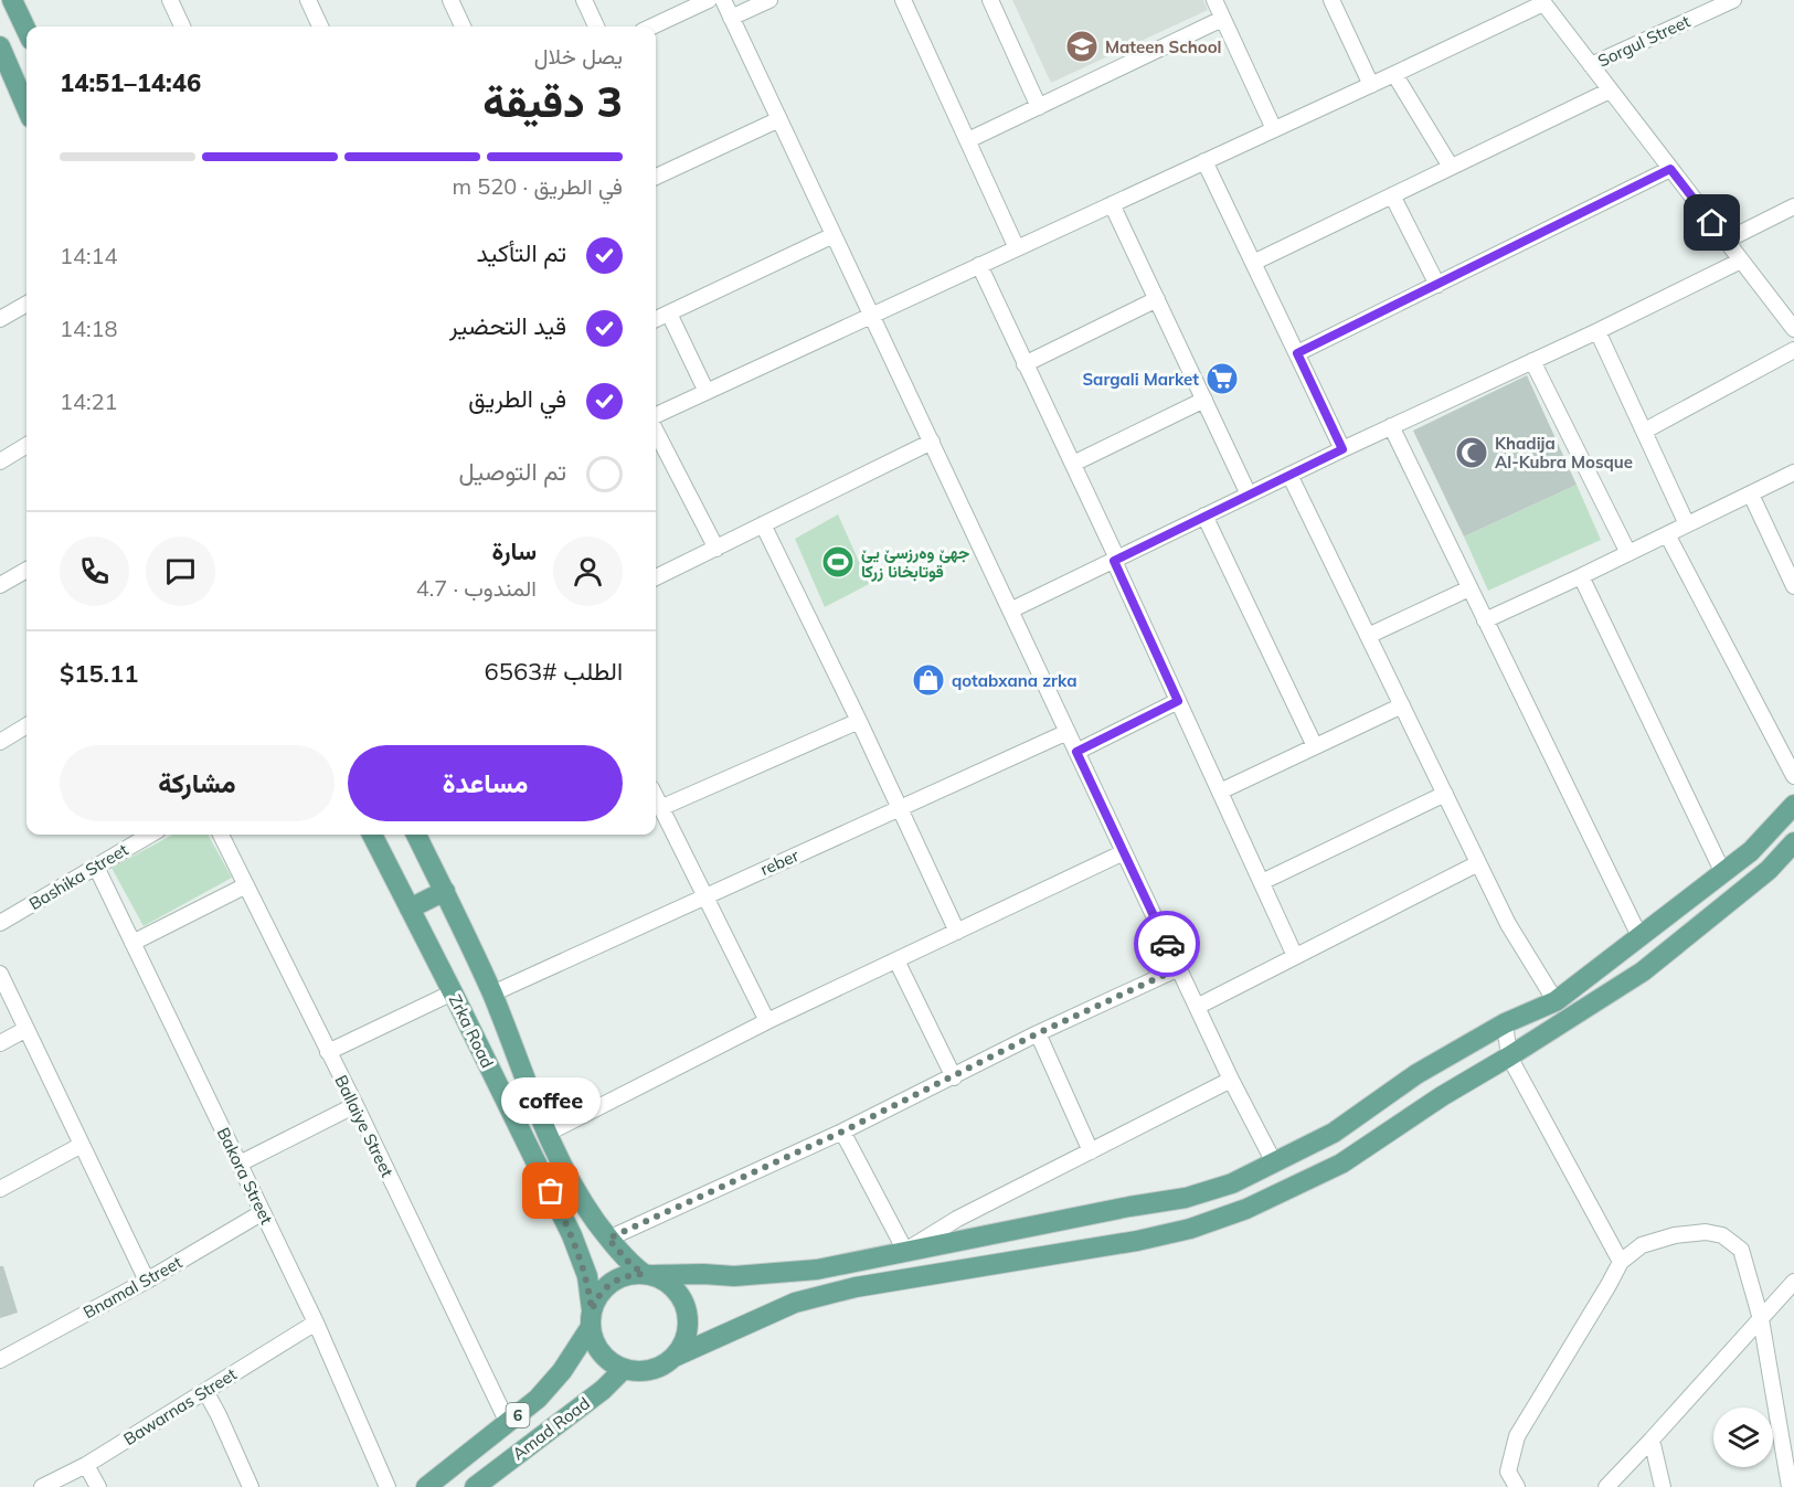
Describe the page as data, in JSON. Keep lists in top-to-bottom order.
{
  "streets": {
    "main road": ["Zrka Road", "6", "Amad Road"],
    "street": [
      "Sorgul Street",
      "reber",
      "Bashika Street",
      "Ballaiye Street",
      "Bakora Street",
      "Bnamal Street",
      "Bawarnas Street"
    ]
  },
  "crossings": [
    ["reber", "Zrka Road"],
    ["Bashika Street", "Bakora Street"],
    ["Zrka Road", "Amad Road"],
    ["Ballaiye Street", "Amad Road"],
    ["Bakora Street", "Bnamal Street"],
    ["Bakora Street", "Bawarnas Street"]
  ],
  "places": {
    "school or university": ["Mateen School"],
    "supermarket": ["Sargali Market"],
    "mosque": ["Khadija Al-Kubra Mosque"],
    "sports": ["جھێ وەرزسێ یێ قوتابخانا زرکا"],
    "shop": ["qotabxana zrka"],
    "other": ["coffee"]
  },
  "page": {
    "heading": ["3 دقيقة", "يصل خلال", "14:46–14:51"],
    "panel": [
      "سارة",
      "المندوب · 4.7",
      "الطلب #6563",
      "$15.11"
    ],
    "bar": "في الطريق · 520 m",
    "list": [
      ["تم التأكيد", "14:14"],
      ["قيد التحضير", "14:18"],
      ["في الطريق", "14:21"],
      "تم التوصيل"
    ],
    "buttons": ["مساعدة", "مشاركة"],
    "bubble": "coffee"
  }
}
